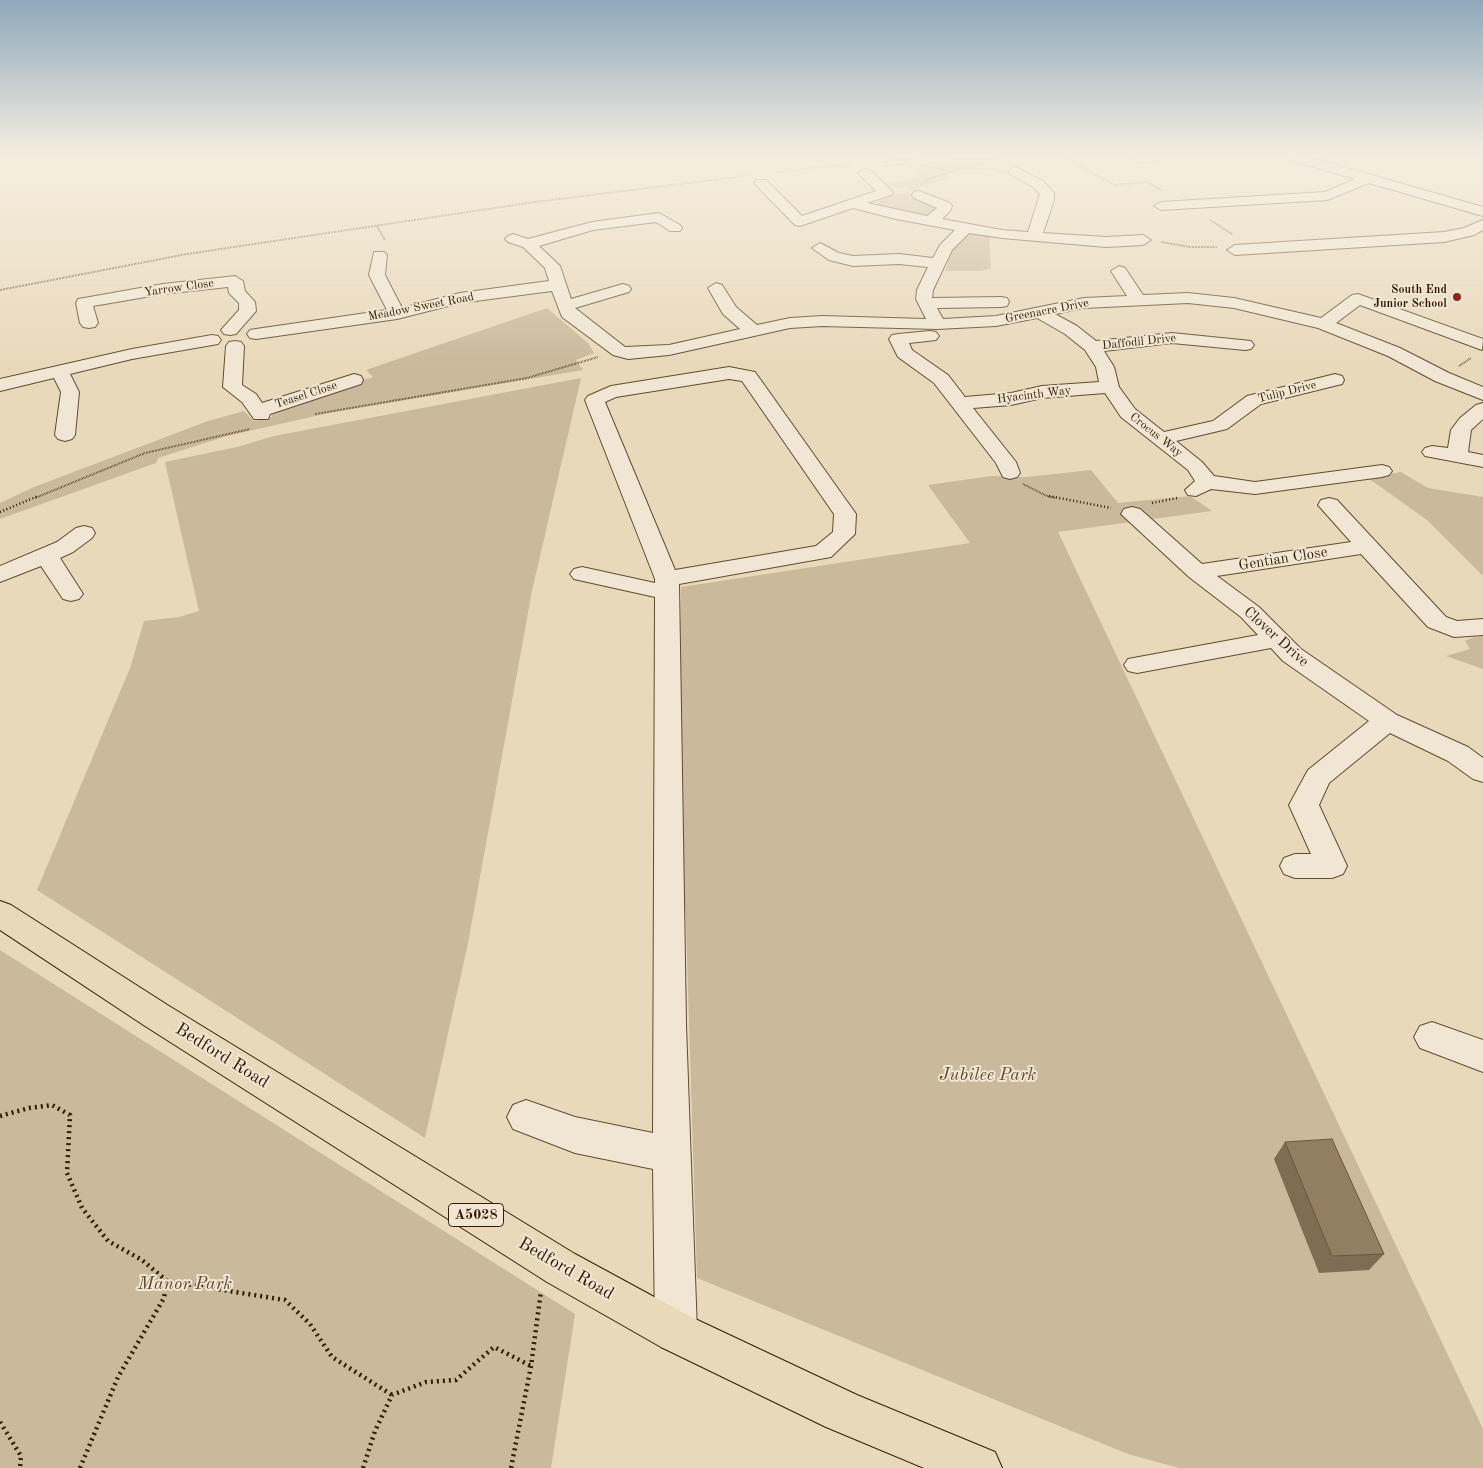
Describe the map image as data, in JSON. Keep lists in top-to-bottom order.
{
  "streets": {
    "main road": ["Bedford Road", "A5028"],
    "street": [
      "Yarrow Close",
      "Meadow Sweet Road",
      "Greenacre Drive",
      "Daffodil Drive",
      "Tulip Drive",
      "Teasel Close",
      "Hyacinth Way",
      "Crocus Way",
      "Gentian Close",
      "Clover Drive"
    ]
  },
  "crossings": [
    ["Yarrow Close", "Meadow Sweet Road"],
    ["Yarrow Close", "Teasel Close"],
    ["Meadow Sweet Road", "Teasel Close"],
    ["Greenacre Drive", "Crocus Way"],
    ["Daffodil Drive", "Crocus Way"],
    ["Tulip Drive", "Crocus Way"],
    ["Hyacinth Way", "Crocus Way"],
    ["Gentian Close", "Clover Drive"]
  ],
  "parks": ["Jubilee Park", "Manor Park"],
  "places": ["South End Junior School"]
}
